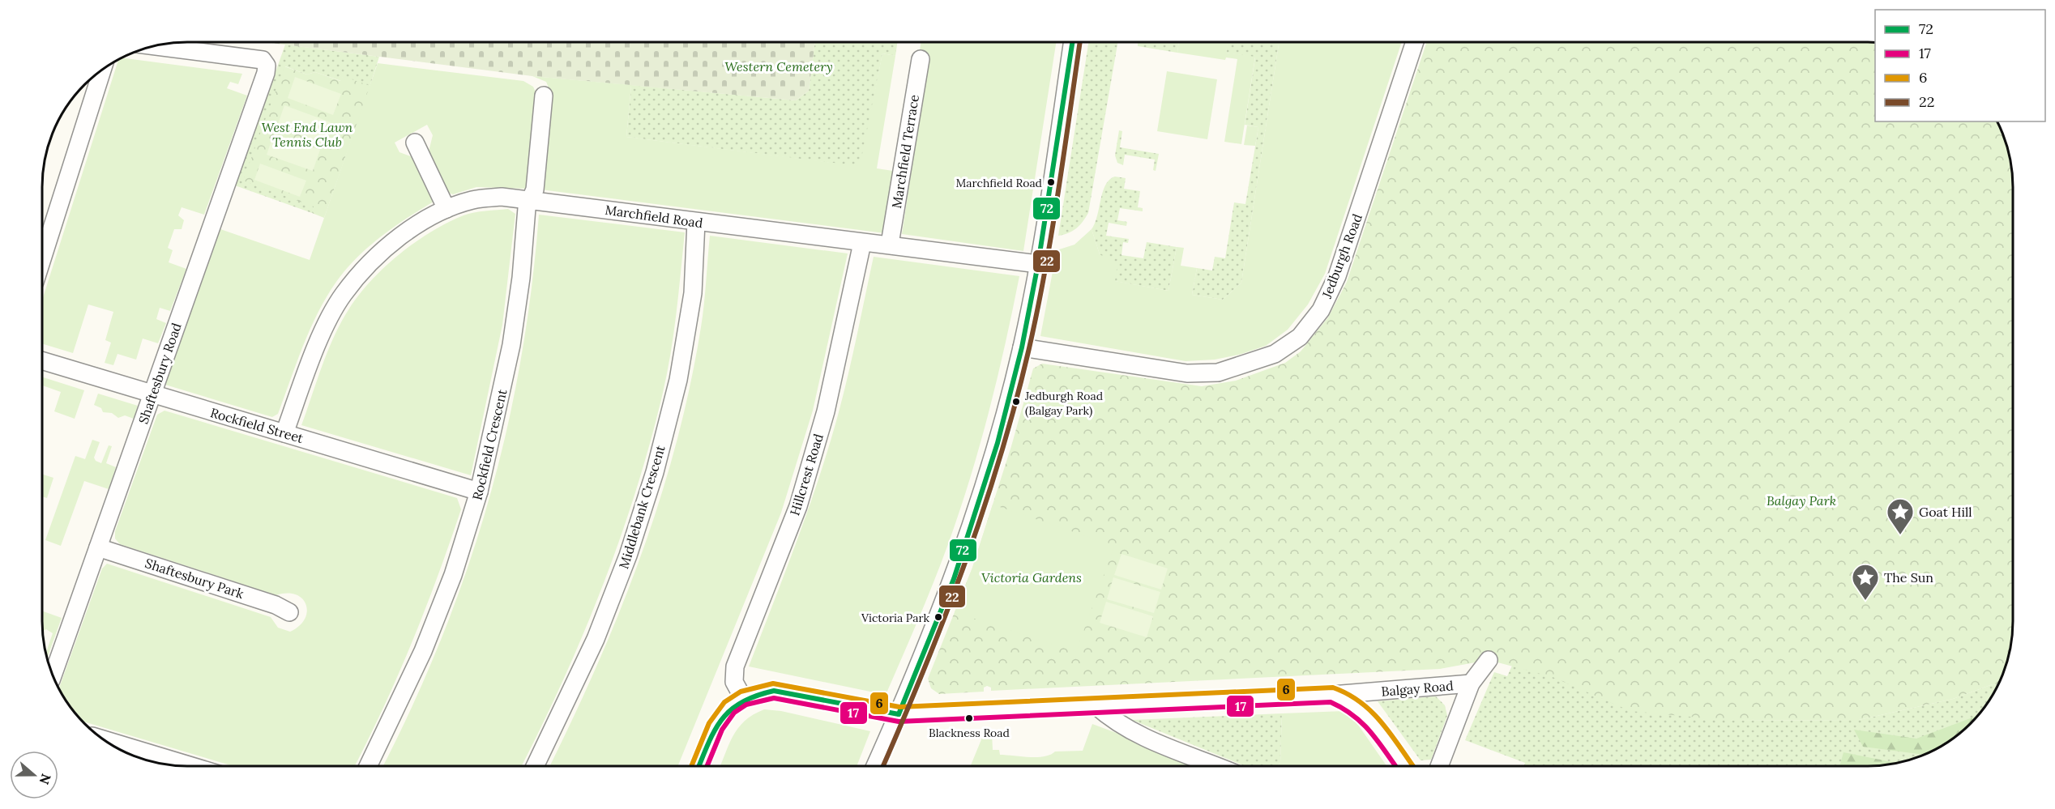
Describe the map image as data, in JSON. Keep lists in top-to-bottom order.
{
  "streets": {
    "street": [
      "Marchfield Terrace",
      "Marchfield Road",
      "Jedburgh Road",
      "Shaftesbury Road",
      "Rockfield Street",
      "Rockfield Crescent",
      "Hillcrest Road",
      "Middlebank Crescent",
      "Shaftesbury Park",
      "Balgay Road"
    ]
  },
  "crossings": [
    ["Marchfield Terrace", "Marchfield Road"],
    ["Marchfield Road", "Rockfield Street"],
    ["Marchfield Road", "Rockfield Crescent"],
    ["Marchfield Road", "Hillcrest Road"],
    ["Marchfield Road", "Middlebank Crescent"],
    ["Shaftesbury Road", "Rockfield Street"],
    ["Shaftesbury Road", "Shaftesbury Park"],
    ["Rockfield Street", "Rockfield Crescent"],
    ["Hillcrest Road", "Balgay Road"]
  ],
  "parks": [
    "Western Cemetery",
    "West End Lawn Tennis Club",
    "Balgay Park",
    "Victoria Gardens"
  ],
  "places": {
    "other": [
      "Marchfield Road",
      "Jedburgh Road (Balgay Park)",
      "Victoria Park",
      "Blackness Road"
    ],
    "place": ["Goat Hill", "The Sun"]
  },
  "lines": [
    "transit line 22",
    "transit line 72",
    "transit line 6",
    "transit line 17"
  ],
  "legend": [
    "72",
    "17",
    "6",
    "22"
  ],
  "north": "right"
}
